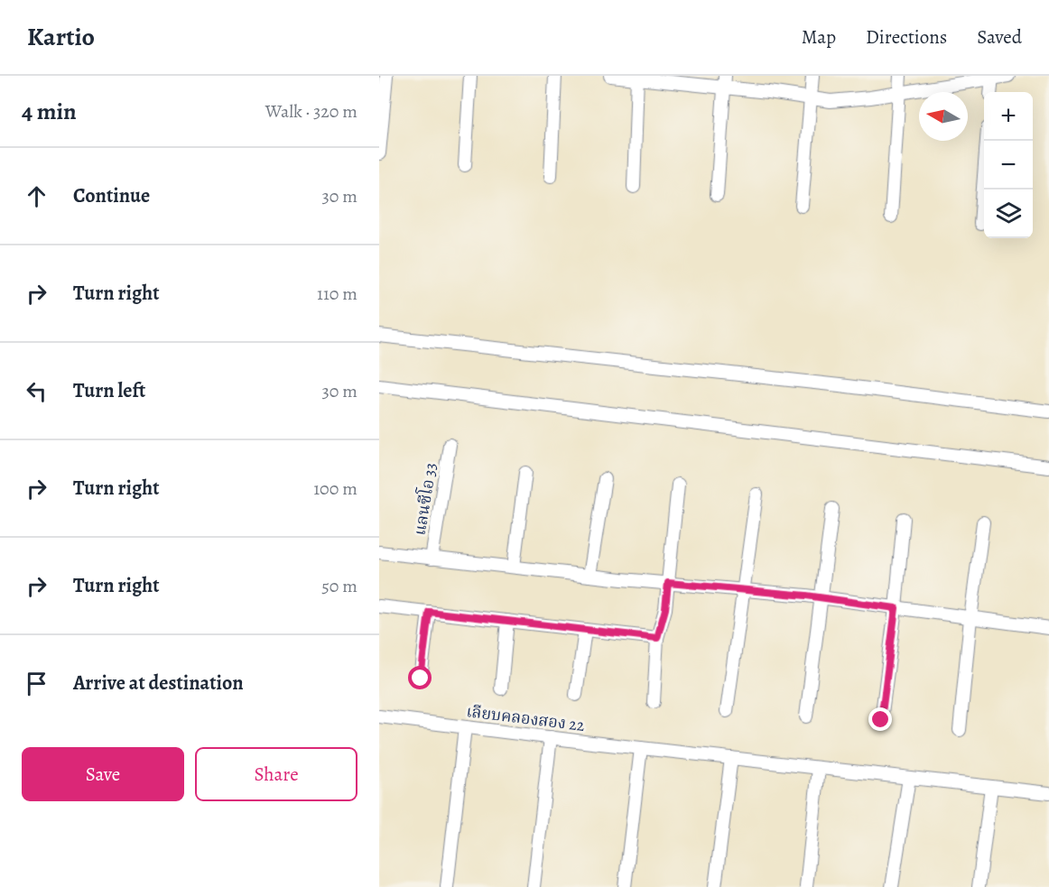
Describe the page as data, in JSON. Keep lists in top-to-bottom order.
{
  "streets": {
    "street": ["แลนซีโอ 33", "เลียบคลองสอง 22"]
  },
  "north": "left",
  "page": {
    "header": "Kartio",
    "nav": ["Map", "Directions", "Saved"],
    "heading": ["4 min", "Walk · 320 m"],
    "map_buttons": ["+", "−"],
    "list": [
      ["Continue", "30 m"],
      ["Turn right", "110 m"],
      ["Turn left", "30 m"],
      ["Turn right", "100 m"],
      ["Turn right", "50 m"],
      "Arrive at destination"
    ],
    "buttons": ["Save", "Share"]
  }
}
